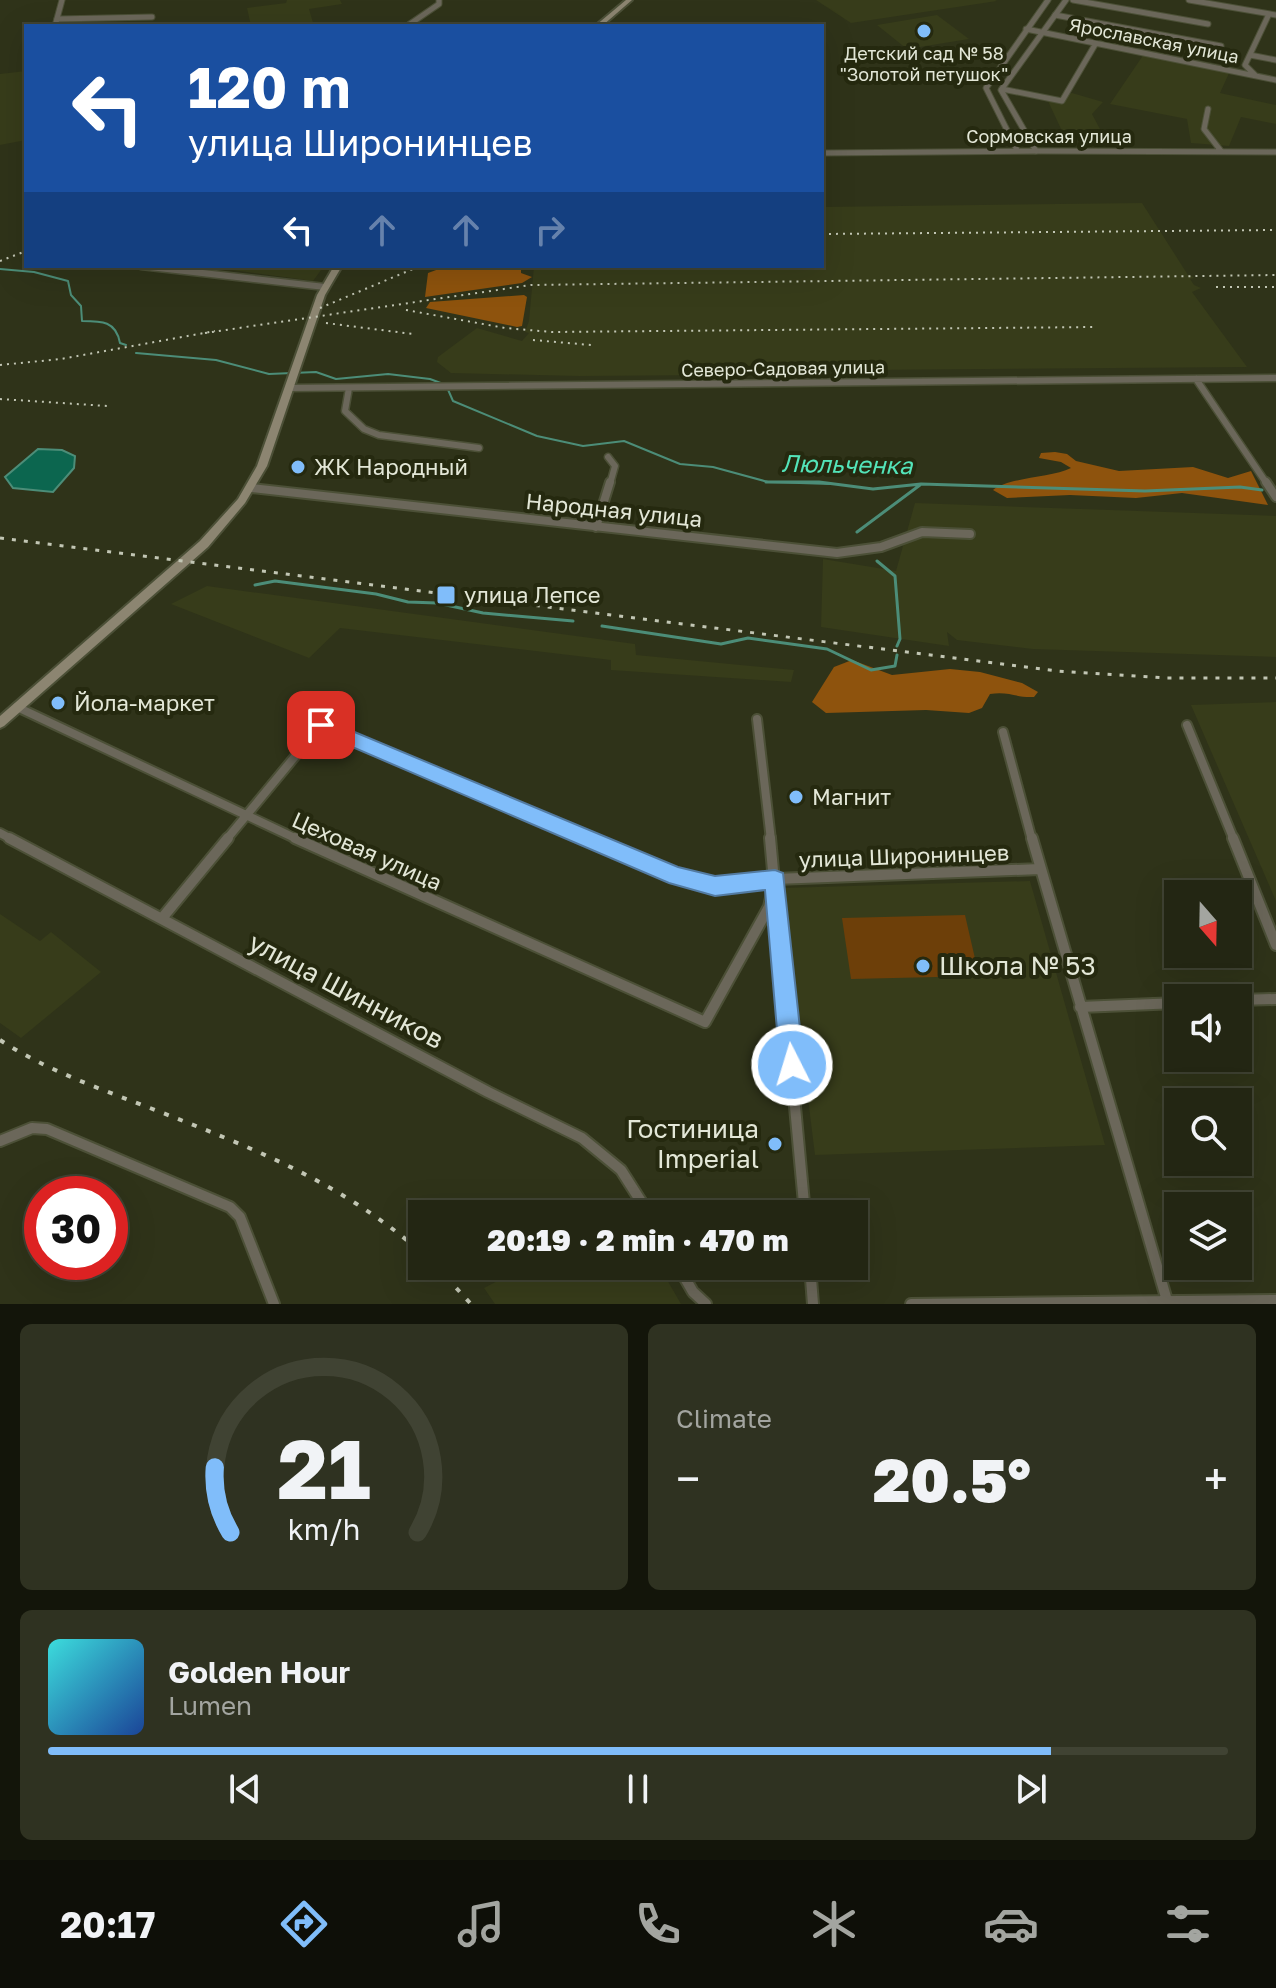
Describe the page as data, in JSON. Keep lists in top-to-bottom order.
{
  "streets": {
    "street": [
      "Ярославская улица",
      "Сормовская улица",
      "Северо-Садовая улица",
      "Народная улица",
      "Цеховая улица",
      "улица Широнинцев",
      "улица Шинников"
    ]
  },
  "crossings": [
    ["Цеховая улица", "улица Широнинцев"]
  ],
  "water": ["Люльченка"],
  "places": {
    "other": [
      "Детский сад № 58 \"Золотой петушок\"",
      "ЖК Народный",
      "Йола-маркет",
      "Магнит",
      "Школа № 53",
      "Гостиница Imperial"
    ],
    "transit": ["улица Лепсе"]
  },
  "north": "bottom",
  "page": {
    "turn": ["120 m", "улица Широнинцев"],
    "limit": "30",
    "trip": "20:19 · 2 min · 470 m",
    "tile": "Climate",
    "heat": ["−", "20.5°", "+"],
    "song": ["Golden Hour", "Lumen"],
    "tabs": "20:17",
    "gauge": ["21", "km/h"]
  }
}
